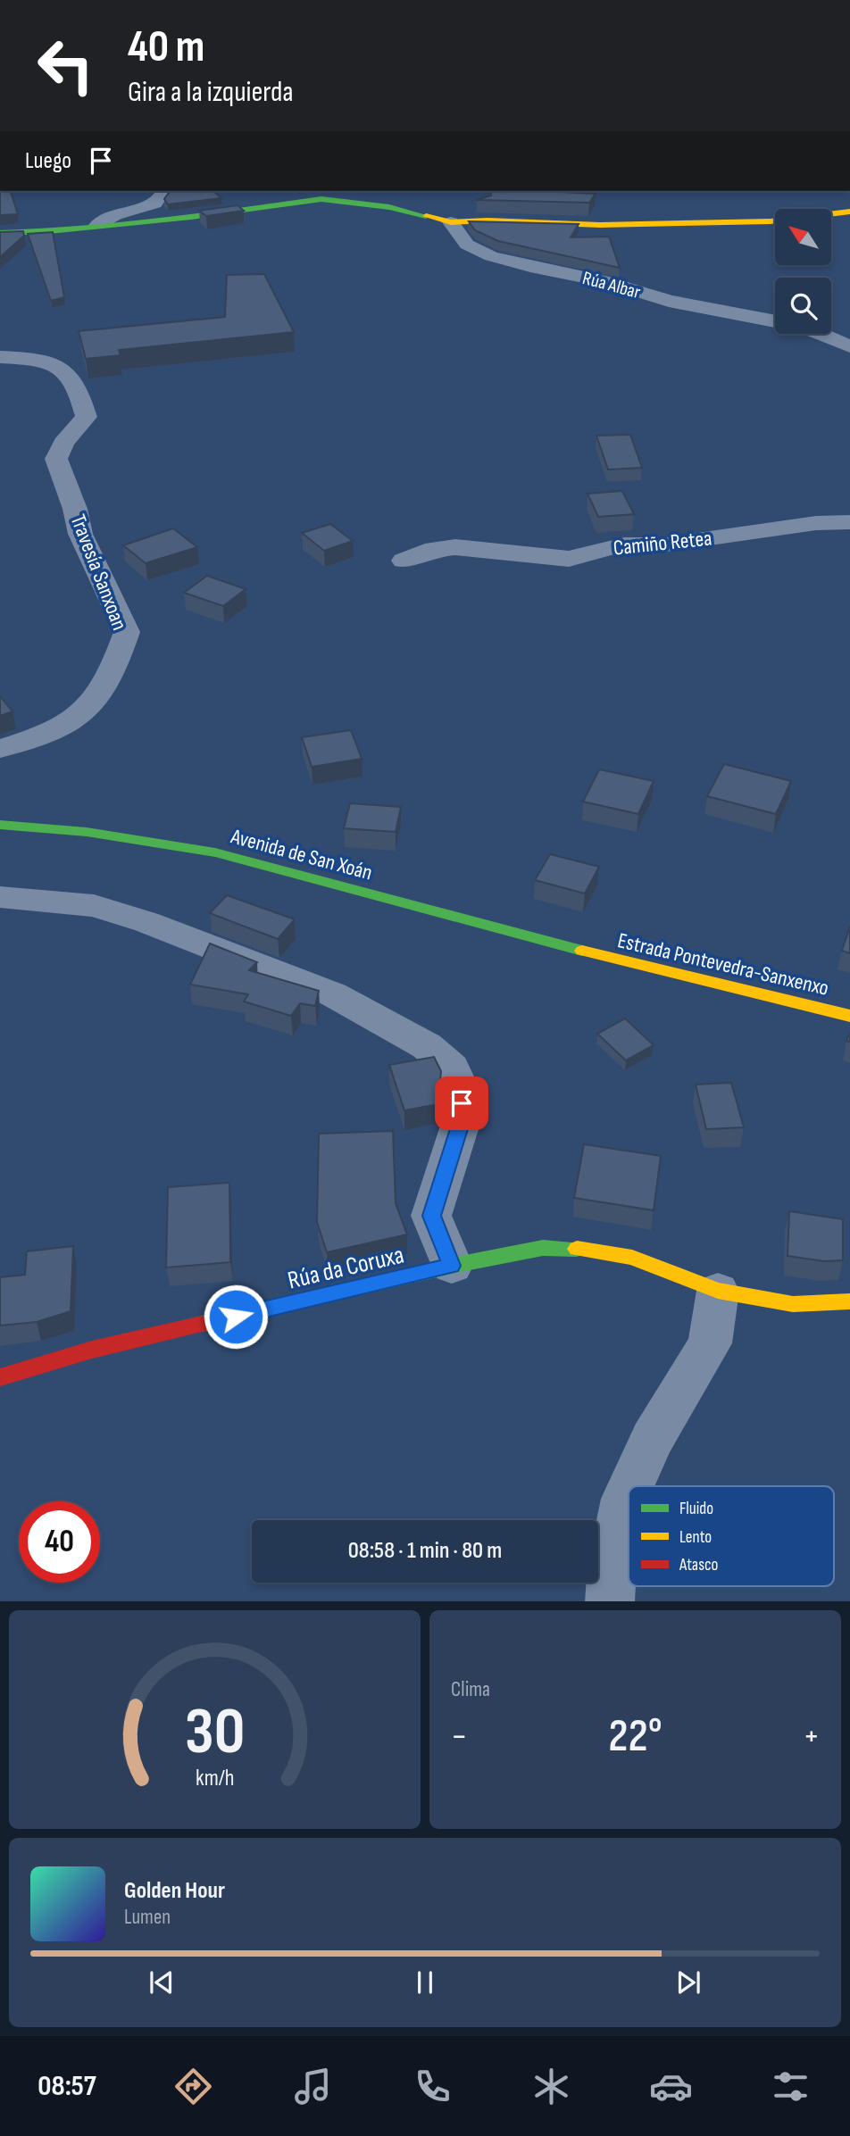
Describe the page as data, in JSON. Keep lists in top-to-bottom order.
{
  "streets": {
    "street": [
      "Rúa Albar",
      "Camiño Retea",
      "Travesía Sanxoan",
      "Avenida de San Xoán",
      "Estrada Pontevedra-Sanxenxo",
      "Rúa da Coruxa"
    ]
  },
  "crossings": [
    ["Avenida de San Xoán", "Estrada Pontevedra-Sanxenxo"]
  ],
  "legend": ["Fluido", "Lento", "Atasco"],
  "north": "top left",
  "page": {
    "turn": ["40 m", "Gira a la izquierda"],
    "then": "Luego",
    "limit": "40",
    "trip": "08:58 · 1 min · 80 m",
    "tile": "Clima",
    "heat": ["−", "22°", "+"],
    "song": ["Golden Hour", "Lumen"],
    "tabs": "08:57",
    "gauge": ["30", "km/h"]
  }
}
